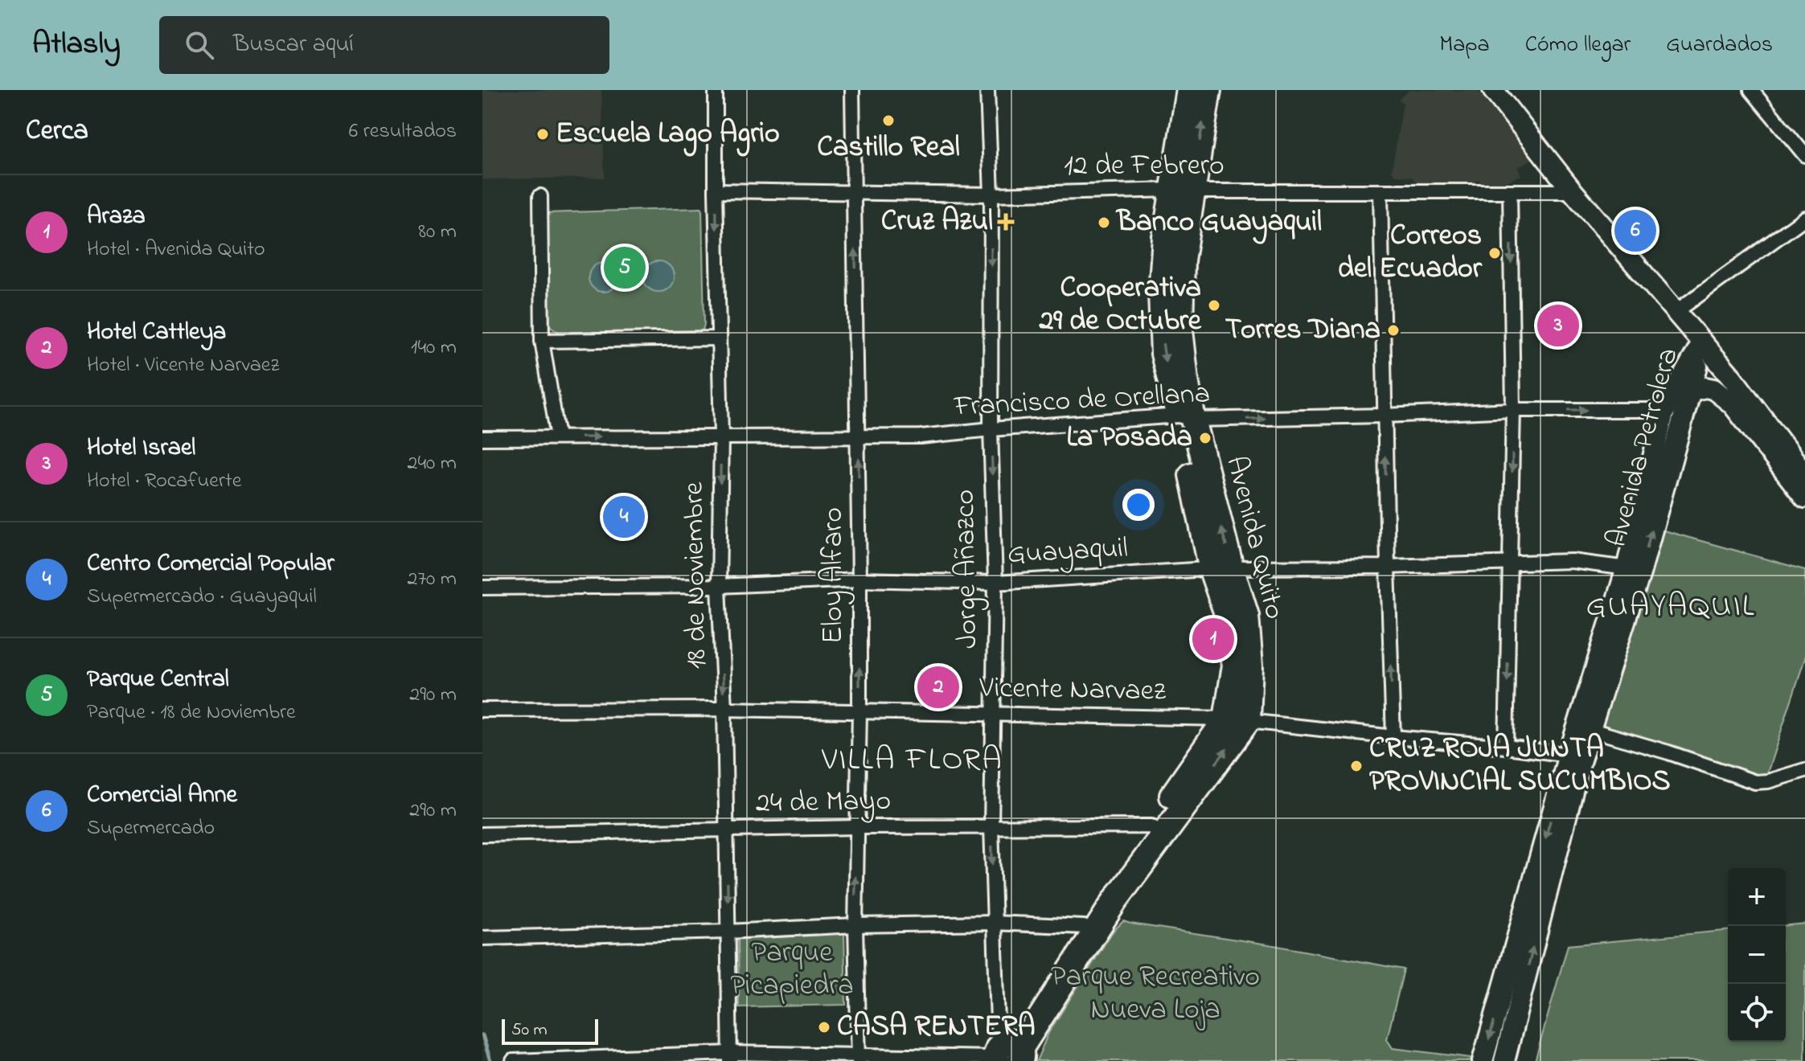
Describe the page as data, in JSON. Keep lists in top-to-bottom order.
{
  "streets": {
    "highway": ["Avenida Quito"],
    "main road": ["Avenida Petrolera"],
    "street": [
      "12 de Febrero",
      "Francisco de Orellana",
      "Guayaquil",
      "Jorge Añazco",
      "18 de Noviembre",
      "Eloy Alfaro",
      "Vicente Narvaez",
      "24 de Mayo"
    ]
  },
  "crossings": [
    ["12 de Febrero", "Avenida Quito"],
    ["12 de Febrero", "Jorge Añazco"],
    ["12 de Febrero", "18 de Noviembre"],
    ["12 de Febrero", "Eloy Alfaro"],
    ["Francisco de Orellana", "Avenida Petrolera"],
    ["Francisco de Orellana", "Avenida Quito"],
    ["Francisco de Orellana", "Jorge Añazco"],
    ["Francisco de Orellana", "18 de Noviembre"],
    ["Francisco de Orellana", "Eloy Alfaro"],
    ["Avenida Petrolera", "Guayaquil"],
    ["Avenida Petrolera", "Vicente Narvaez"],
    ["Avenida Quito", "Guayaquil"],
    ["Avenida Quito", "Vicente Narvaez"],
    ["Guayaquil", "Jorge Añazco"],
    ["Guayaquil", "18 de Noviembre"],
    ["Guayaquil", "Eloy Alfaro"],
    ["Jorge Añazco", "Vicente Narvaez"],
    ["Jorge Añazco", "24 de Mayo"],
    ["18 de Noviembre", "Vicente Narvaez"],
    ["18 de Noviembre", "24 de Mayo"],
    ["Eloy Alfaro", "Vicente Narvaez"],
    ["Eloy Alfaro", "24 de Mayo"]
  ],
  "one_way": ["Jorge Añazco", "18 de Noviembre", "Eloy Alfaro"],
  "districts": ["GUAYAQUIL", "VILLA FLORA"],
  "parks": ["Parque Picapiedra", "Parque Recreativo Nueva Loja"],
  "places": {
    "other": [
      "Castillo Real",
      "Escuela Lago Agrio",
      "Banco Guayaquil",
      "Correos del Ecuador",
      "Cooperativa 29 de Octubre",
      "Torres Diana",
      "La Posada",
      "CRUZ ROJA JUNTA PROVINCIAL SUCUMBIOS",
      "CASA RENTERA"
    ],
    "health": ["Cruz Azul"]
  },
  "scale_bar": "50 m",
  "page": {
    "header": "Atlasly",
    "search": "Buscar aquí",
    "nav": ["Mapa", "Cómo llegar", "Guardados"],
    "heading": ["Cerca", "6 resultados"],
    "list": [
      {
        "mark": "1",
        "name": "Araza",
        "note": "Hotel · Avenida Quito",
        "value": "80 m"
      },
      {
        "mark": "2",
        "name": "Hotel Cattleya",
        "note": "Hotel · Vicente Narvaez",
        "value": "140 m"
      },
      {
        "mark": "3",
        "name": "Hotel Israel",
        "note": "Hotel · Rocafuerte",
        "value": "240 m"
      },
      {
        "mark": "4",
        "name": "Centro Comercial Popular",
        "note": "Supermercado · Guayaquil",
        "value": "270 m"
      },
      {
        "mark": "5",
        "name": "Parque Central",
        "note": "Parque · 18 de Noviembre",
        "value": "290 m"
      },
      {
        "mark": "6",
        "name": "Comercial Anne",
        "note": "Supermercado",
        "value": "290 m"
      }
    ],
    "pins": [
      "6",
      "5",
      "3",
      "4",
      "1",
      "2"
    ],
    "map_buttons": ["+", "−"],
    "scale": "50 m"
  }
}
